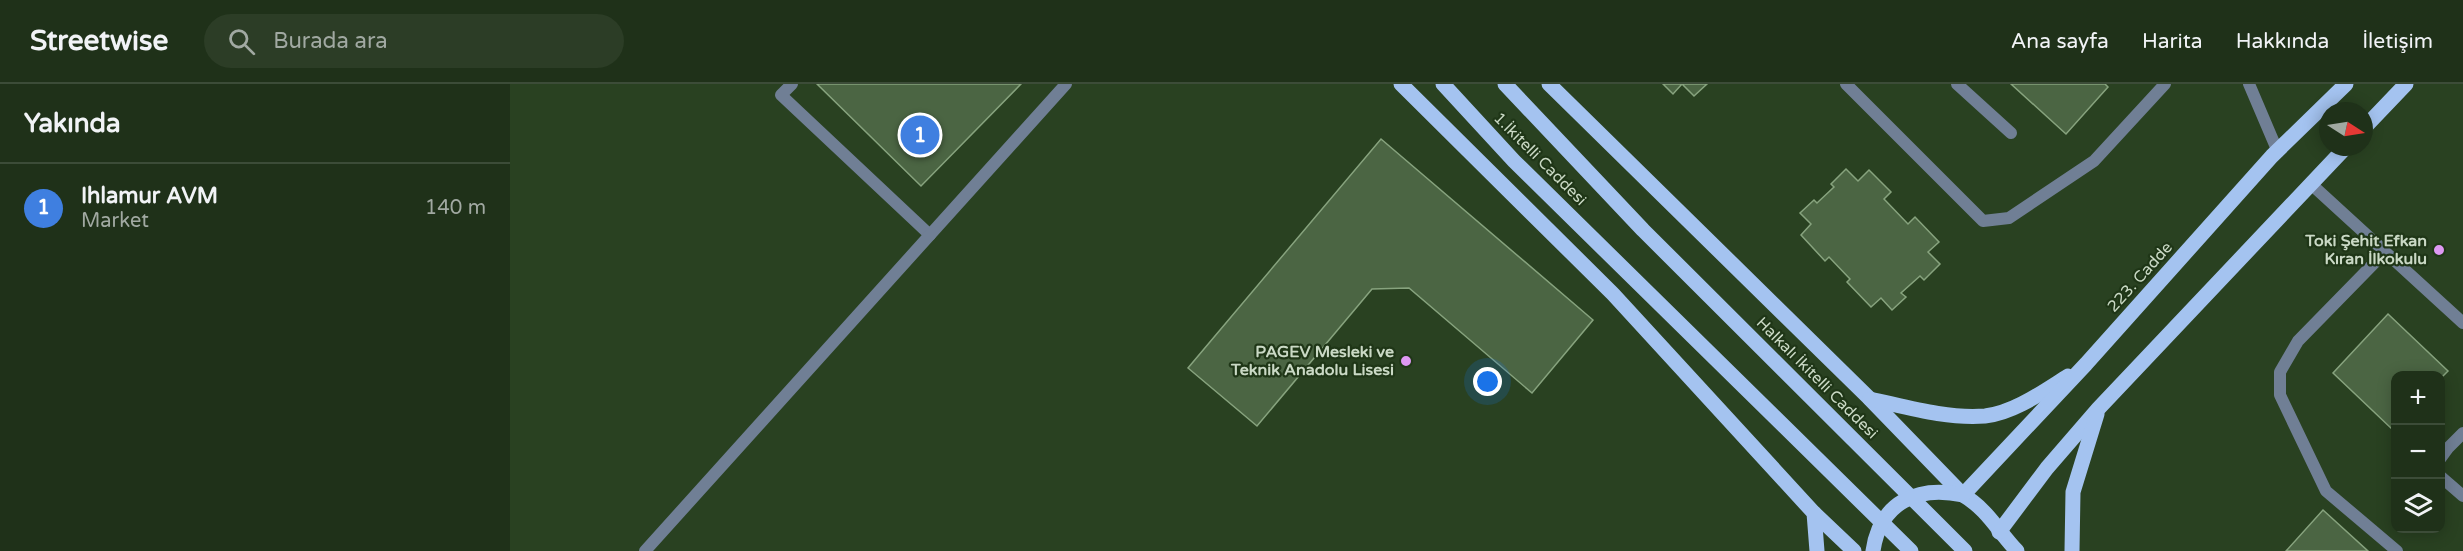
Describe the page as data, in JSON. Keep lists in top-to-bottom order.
{
  "streets": {
    "main road": ["1.İkitelli Caddesi", "223. Cadde", "Halkalı İkitelli Caddesi"]
  },
  "crossings": [
    ["1.İkitelli Caddesi", "Halkalı İkitelli Caddesi"]
  ],
  "places": ["Toki Şehit Efkan Kıran İlkokulu", "PAGEV Mesleki ve Teknik Anadolu Lisesi"],
  "north": "right",
  "page": {
    "header": "Streetwise",
    "search": "Burada ara",
    "nav": [
      "Ana sayfa",
      "Harita",
      "Hakkında",
      "İletişim"
    ],
    "heading": "Yakında",
    "pins": "1",
    "list": [
      {
        "mark": "1",
        "name": "Ihlamur AVM",
        "note": "Market",
        "value": "140 m"
      }
    ],
    "map_buttons": ["+", "−"]
  }
}
